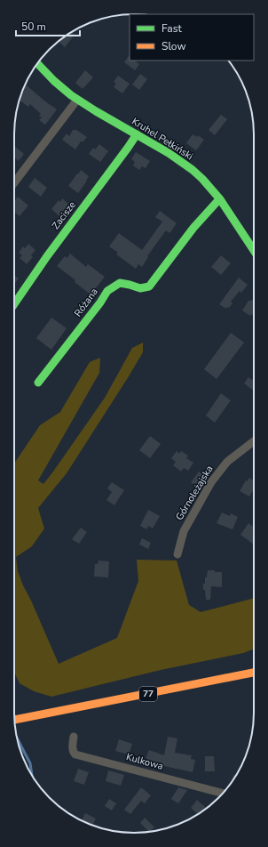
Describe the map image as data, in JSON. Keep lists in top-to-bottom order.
{
  "streets": {
    "street": [
      "Kruhel Pełkiński",
      "Zacisze",
      "Różana",
      "Górnoleżajska",
      "77",
      "Kulkowa"
    ]
  },
  "crossings": [
    ["Kruhel Pełkiński", "Zacisze"],
    ["Kruhel Pełkiński", "Różana"]
  ],
  "legend": ["Fast", "Slow"],
  "scale_bar": "50 m"
}
